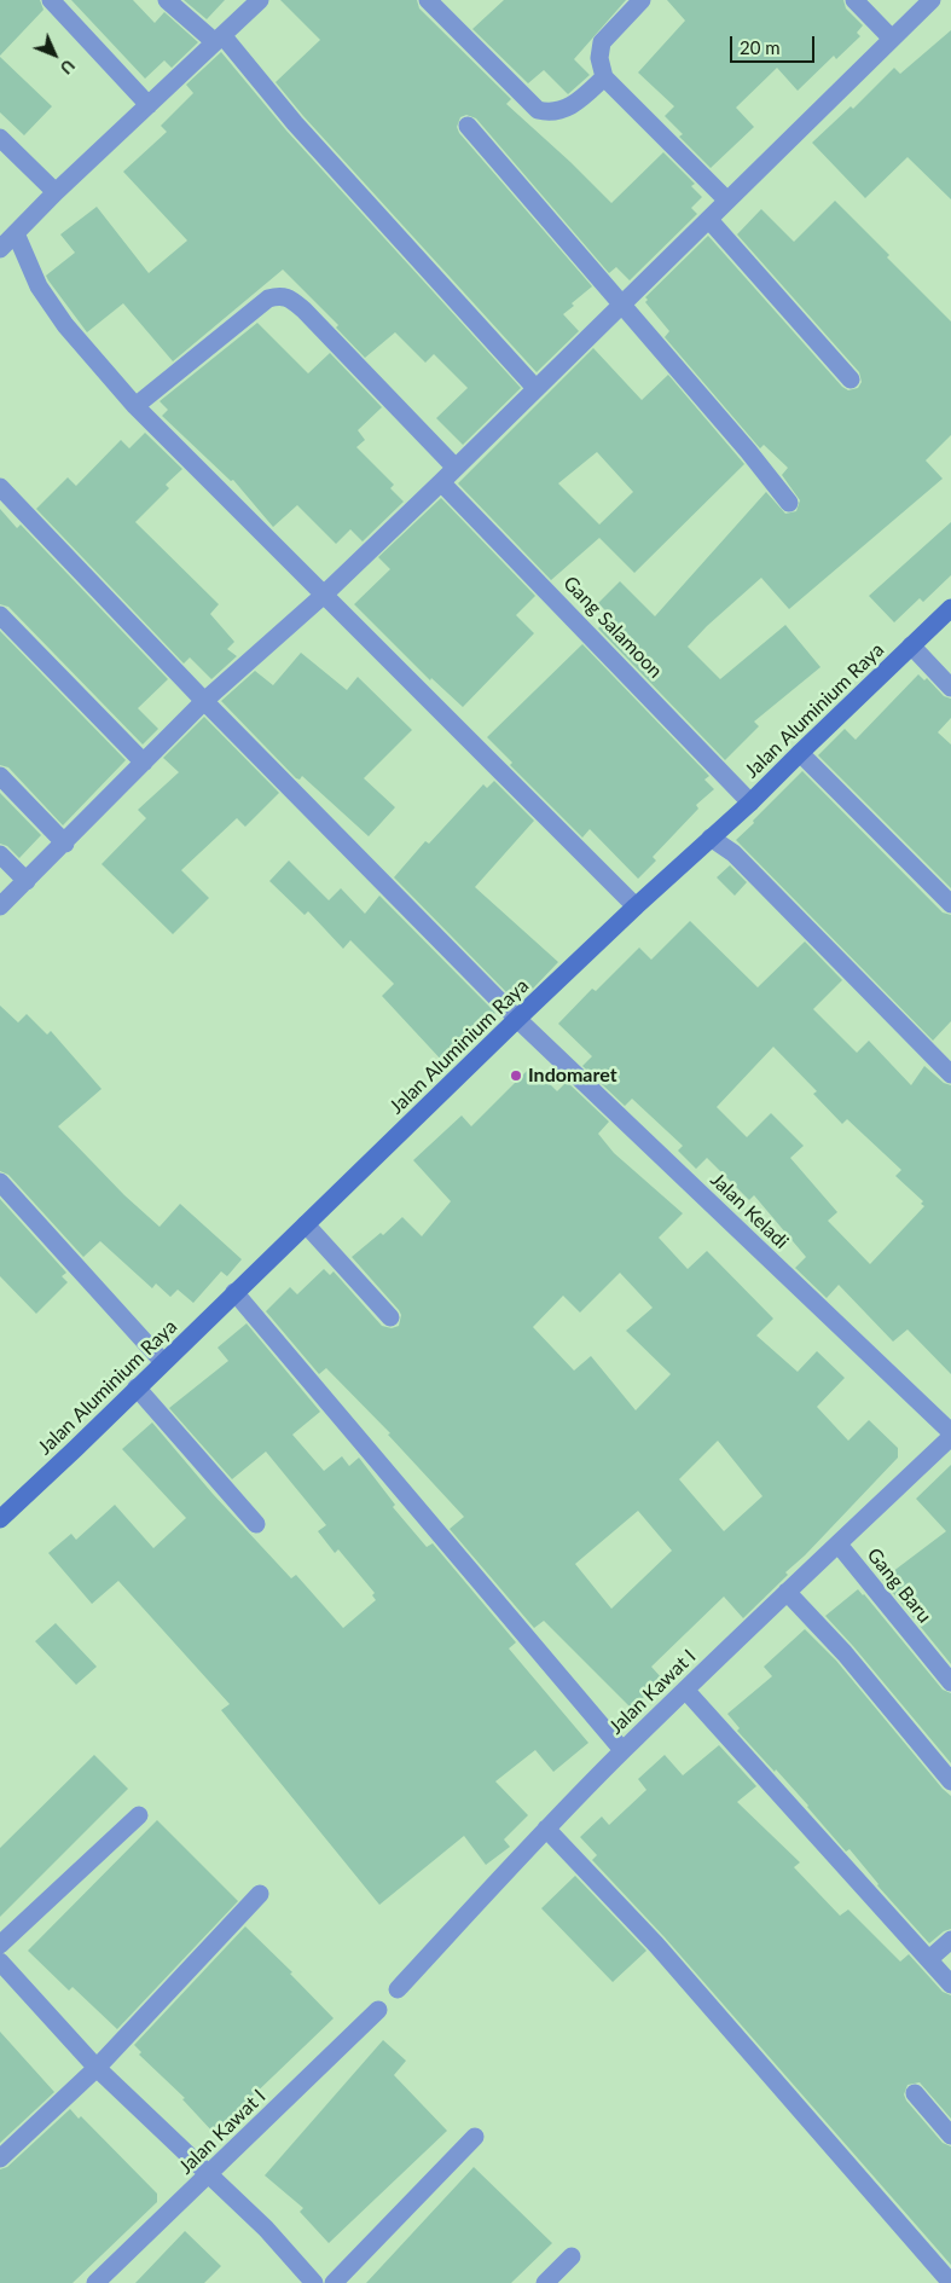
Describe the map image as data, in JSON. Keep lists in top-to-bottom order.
{
  "streets": {
    "main road": ["Jalan Aluminium Raya"],
    "street": [
      "Gang Salamoon",
      "Jalan Keladi",
      "Gang Baru",
      "Jalan Kawat I"
    ]
  },
  "crossings": [
    ["Gang Salamoon", "Jalan Aluminium Raya"],
    ["Jalan Aluminium Raya", "Jalan Keladi"],
    ["Gang Baru", "Jalan Kawat I"]
  ],
  "places": ["Indomaret"],
  "scale_bar": "20 m",
  "north": "bottom right"
}
